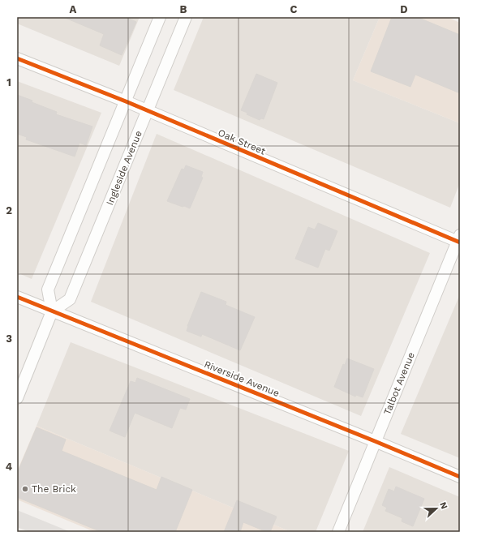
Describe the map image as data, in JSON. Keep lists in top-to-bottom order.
{
  "streets": {
    "street": [
      "Oak Street",
      "Ingleside Avenue",
      "Riverside Avenue",
      "Talbot Avenue"
    ]
  },
  "crossings": [
    ["Oak Street", "Ingleside Avenue"],
    ["Oak Street", "Talbot Avenue"],
    ["Ingleside Avenue", "Riverside Avenue"],
    ["Riverside Avenue", "Talbot Avenue"]
  ],
  "places": ["The Brick"],
  "north": "right",
  "grid": {
    "columns": [
      "A",
      "B",
      "C",
      "D"
    ],
    "rows": [
      "1",
      "2",
      "3",
      "4"
    ]
  }
}
